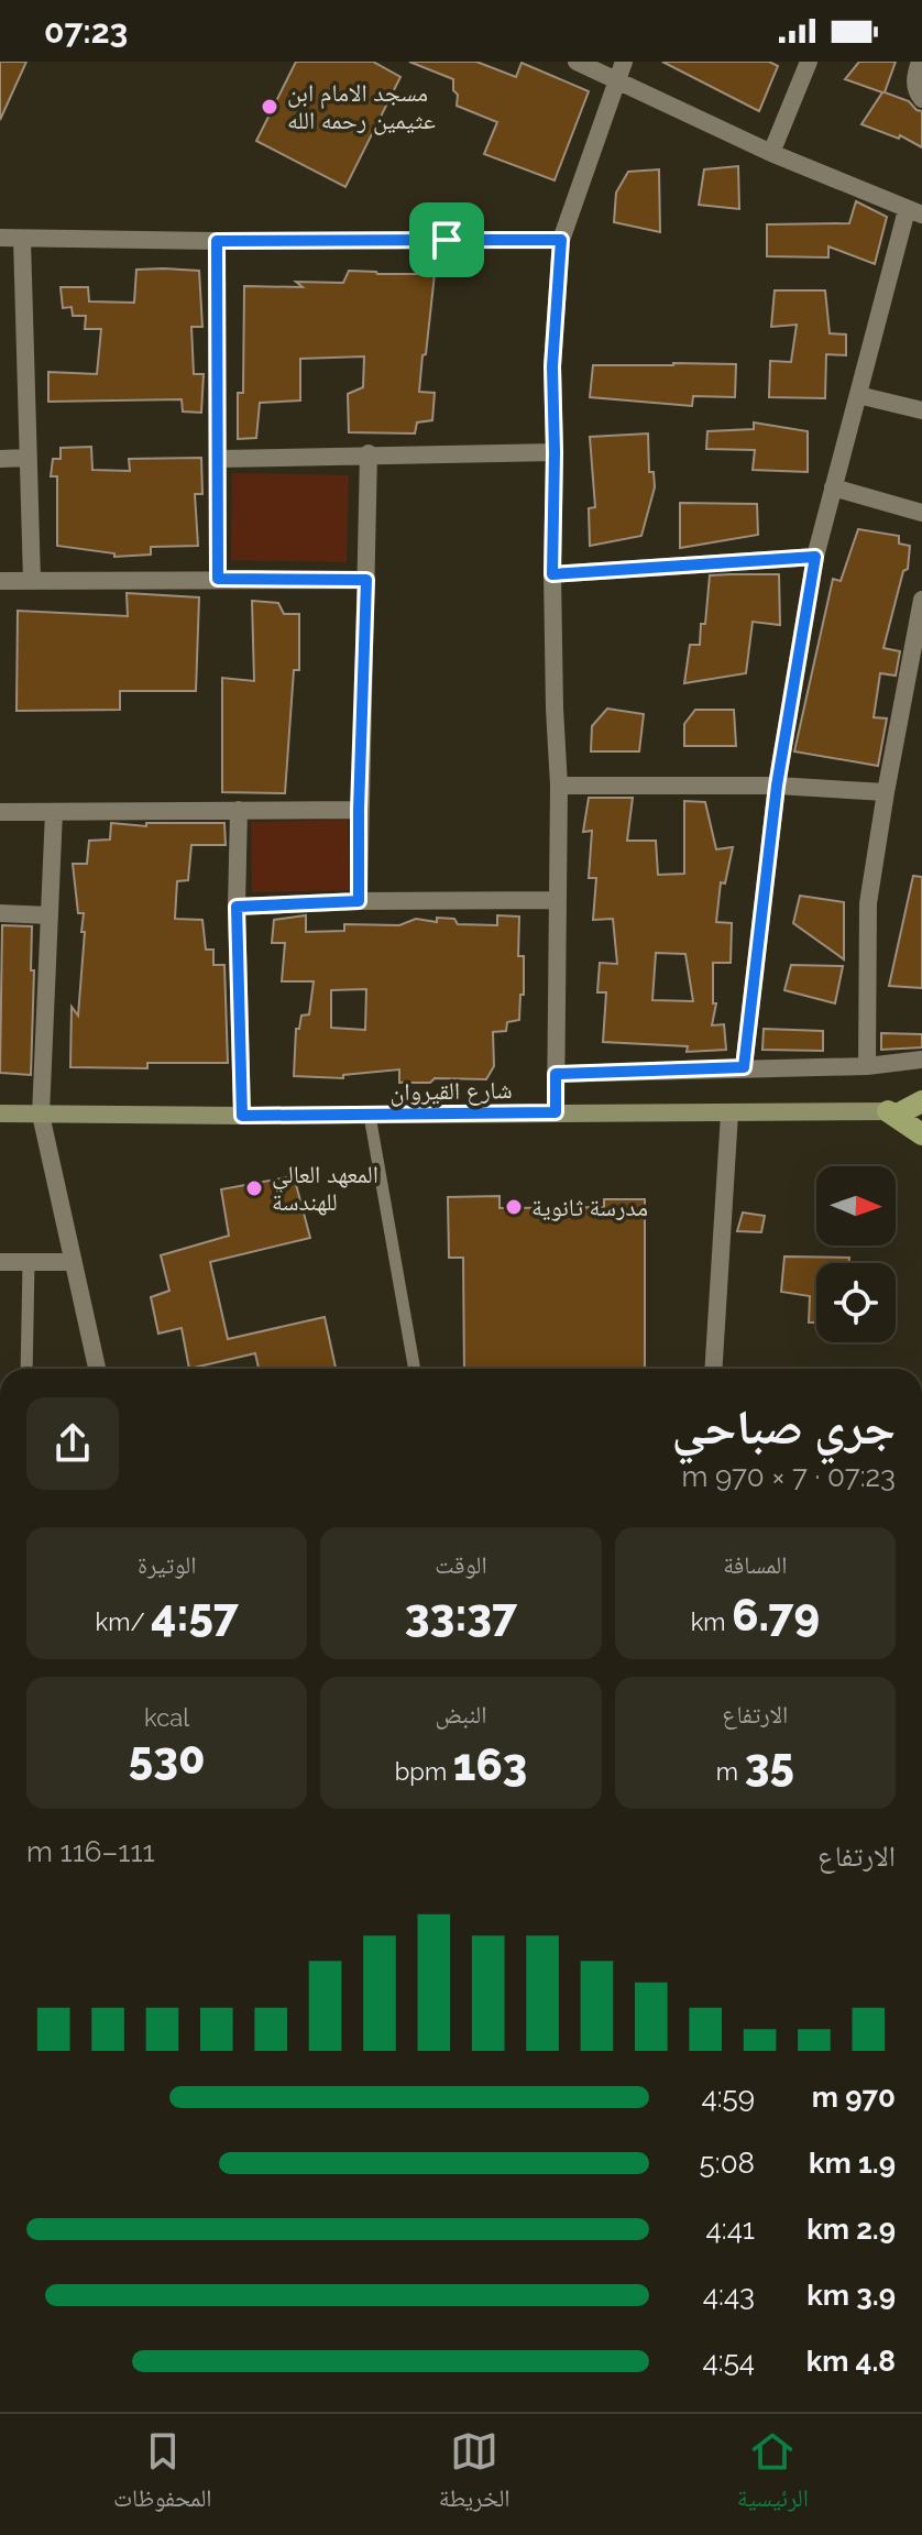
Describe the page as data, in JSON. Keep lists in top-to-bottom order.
{
  "streets": {
    "main road": ["شارع القيروان"]
  },
  "places": ["مسجد الامام ابن عثيمين رحمه الله", "المعهد العالي للهندسة", "مدرسة ثانوية"],
  "north": "right",
  "page": {
    "status": "07:23",
    "heading": ["جري صباحي", "07:23 · 7 × 970 m"],
    "stats": [
      ["المسافة", "6.79 km"],
      ["الوقت", "33:37"],
      ["الوتيرة", "4:57 /km"],
      ["الارتفاع", "35 m"],
      ["النبض", "163 bpm"],
      ["kcal", "530"]
    ],
    "chart": ["الارتفاع", "111–116 m"],
    "list": [
      {
        "name": "970 m",
        "note": "4:59"
      },
      {
        "name": "1.9 km",
        "note": "5:08"
      },
      {
        "name": "2.9 km",
        "note": "4:41"
      },
      {
        "name": "3.9 km",
        "note": "4:43"
      },
      {
        "name": "4.8 km",
        "note": "4:54"
      }
    ],
    "tabs": ["الرئيسية", "الخريطة", "المحفوظات"]
  }
}
